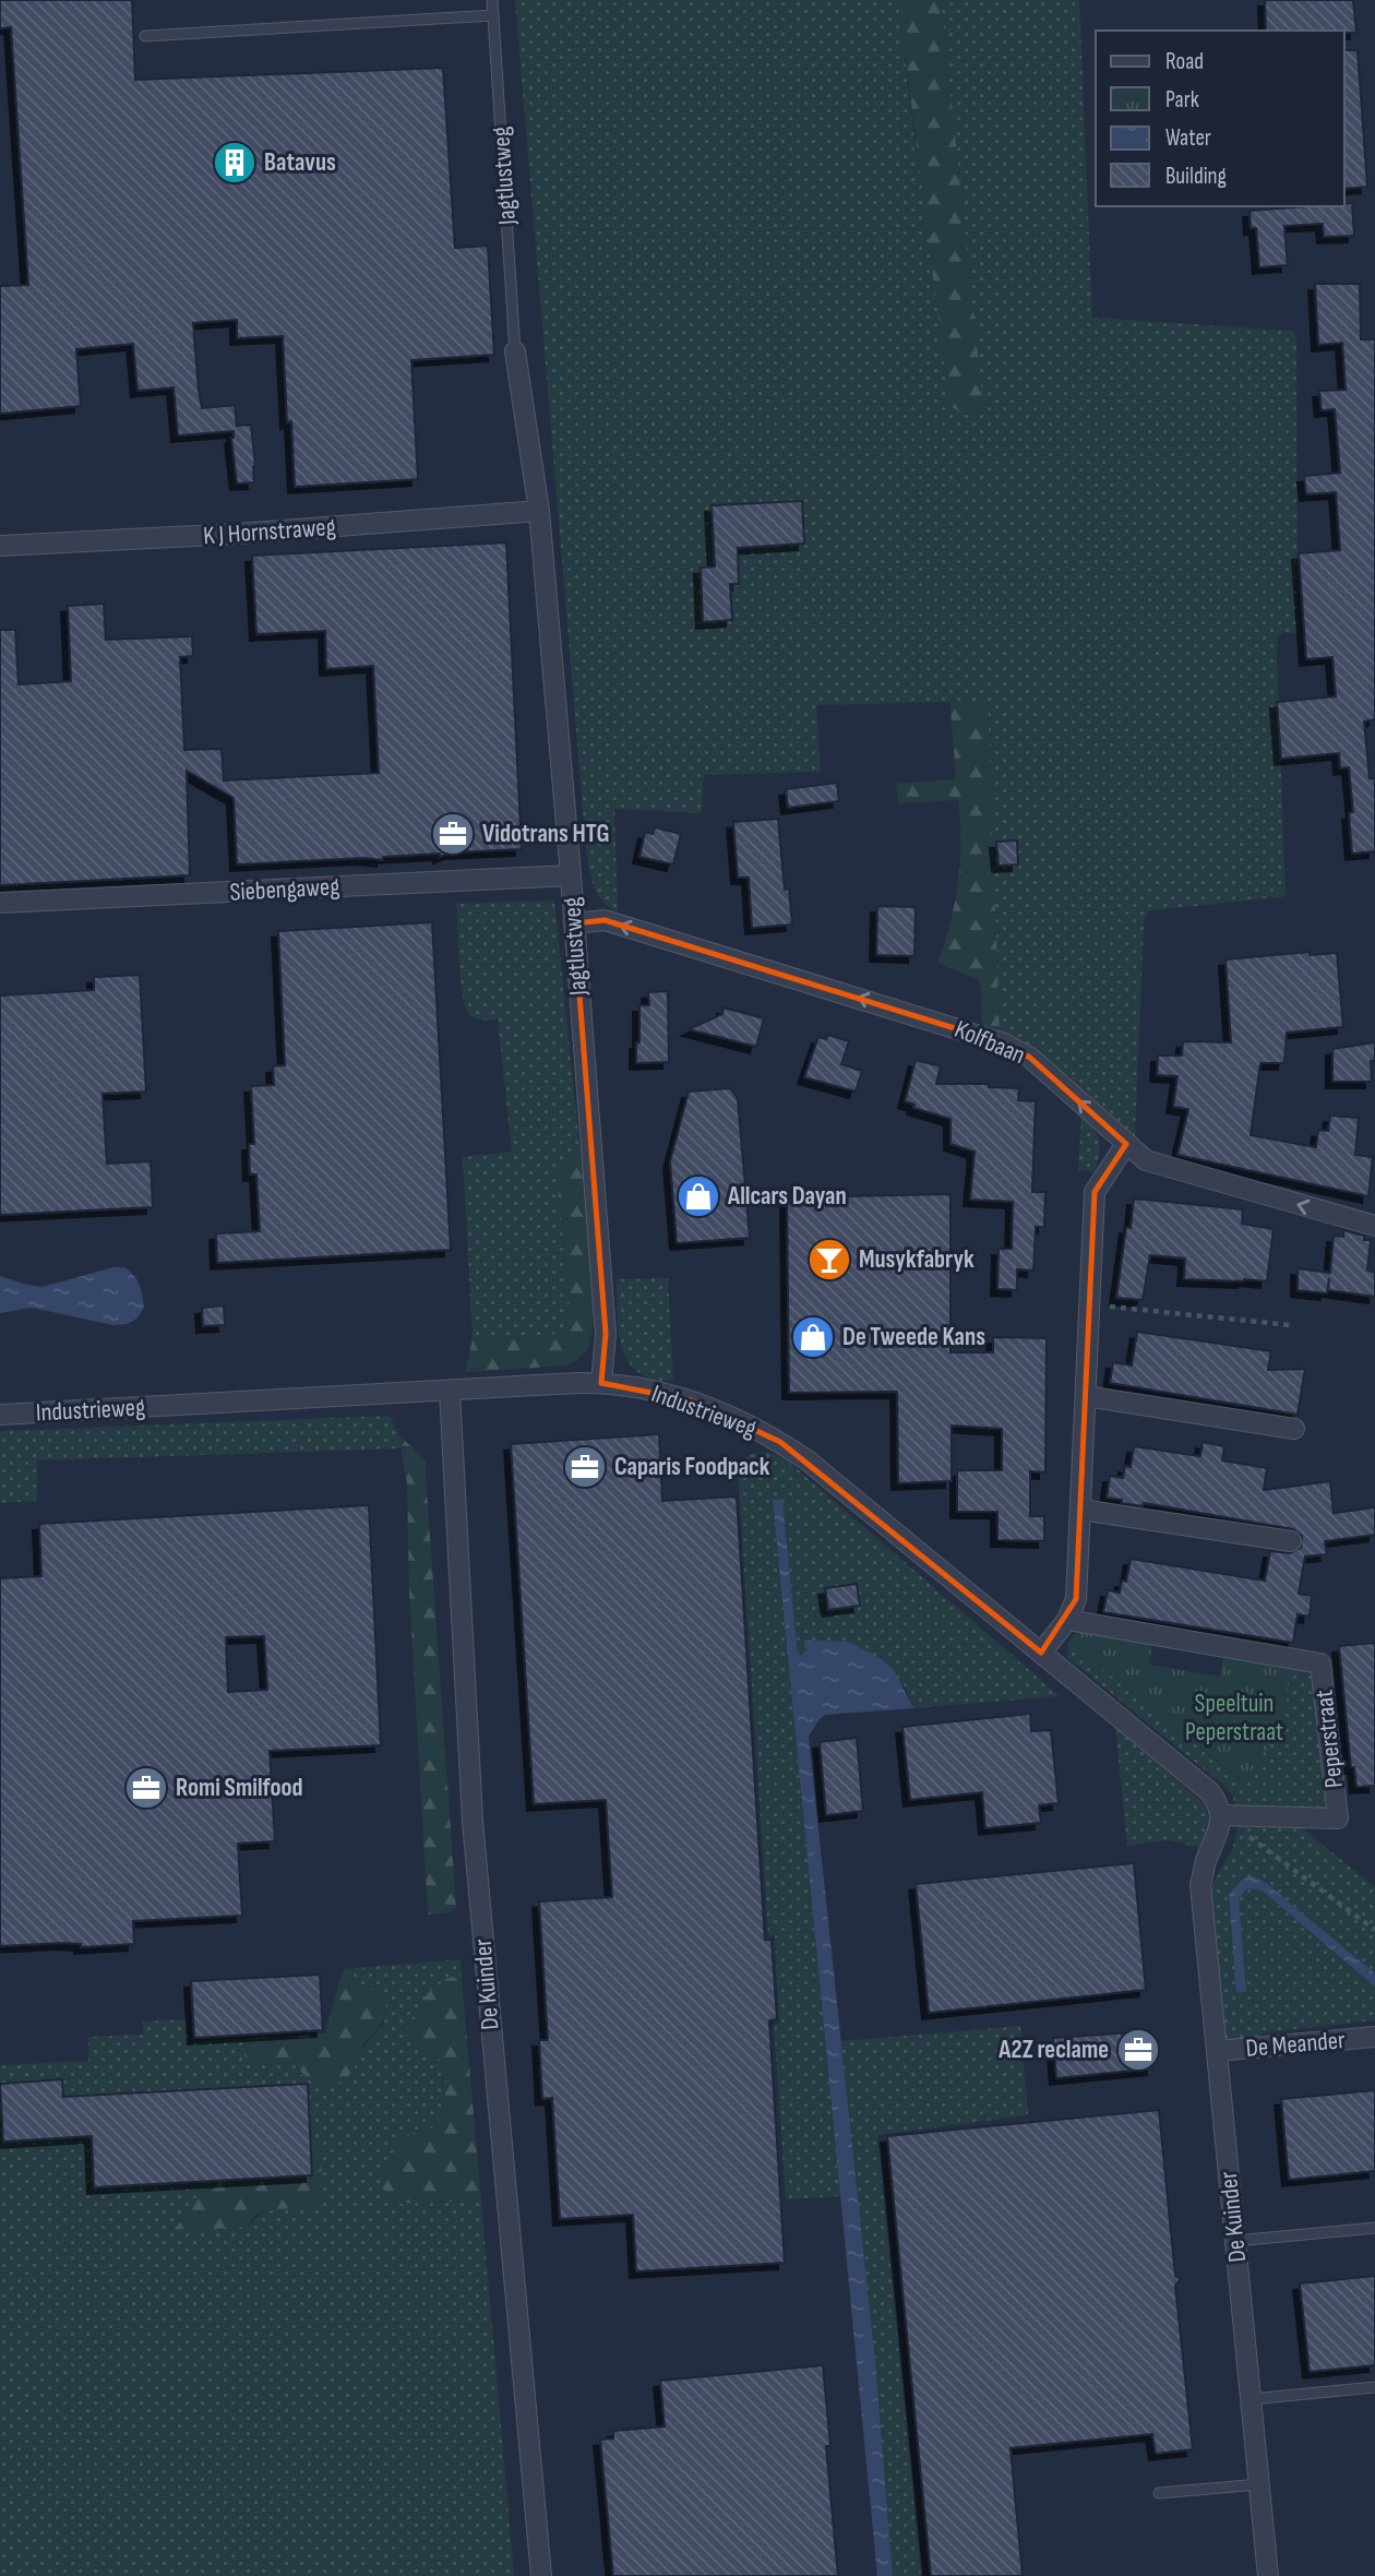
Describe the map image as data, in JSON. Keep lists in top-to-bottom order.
{
  "streets": {
    "street": [
      "Jagtlustweg",
      "K J Hornstraweg",
      "Siebengaweg",
      "Kolfbaan",
      "Industrieweg",
      "Peperstraat",
      "De Kuinder",
      "De Meander"
    ]
  },
  "crossings": [
    ["Jagtlustweg", "K J Hornstraweg"],
    ["Jagtlustweg", "Siebengaweg"],
    ["Jagtlustweg", "Kolfbaan"],
    ["Jagtlustweg", "Industrieweg"],
    ["Industrieweg", "Peperstraat"],
    ["Industrieweg", "De Kuinder"],
    ["Peperstraat", "De Kuinder"],
    ["De Kuinder", "De Meander"]
  ],
  "one_way": ["Kolfbaan"],
  "parks": ["Speeltuin Peperstraat"],
  "places": {
    "building": ["Batavus"],
    "office": [
      "Vidotrans HTG",
      "Caparis Foodpack",
      "Romi Smilfood",
      "A2Z reclame"
    ],
    "shop": ["Allcars Dayan", "De Tweede Kans"],
    "bar": ["Musykfabryk"]
  },
  "legend": [
    "Road",
    "Park",
    "Water",
    "Building"
  ]
}
